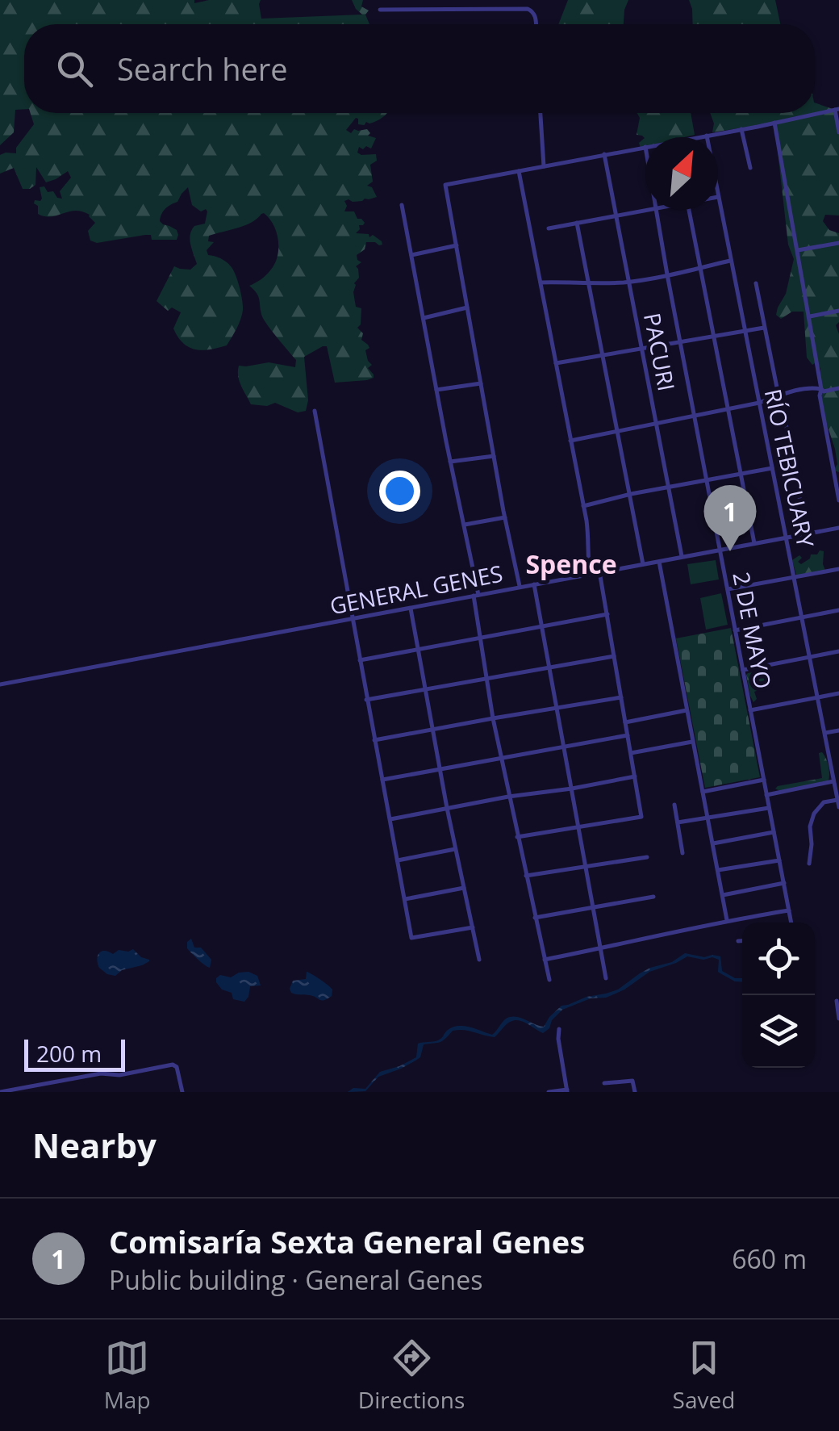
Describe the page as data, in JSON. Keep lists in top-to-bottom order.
{
  "streets": {
    "street": [
      "PACURI",
      "RÍO TEBICUARY",
      "GENERAL GENES",
      "2 DE MAYO"
    ]
  },
  "crossings": [
    ["PACURI", "GENERAL GENES"],
    ["RÍO TEBICUARY", "GENERAL GENES"],
    ["GENERAL GENES", "2 DE MAYO"]
  ],
  "districts": ["Spence"],
  "scale_bar": "200 m",
  "north": "top right",
  "page": {
    "search": "Search here",
    "pins": "1",
    "scale": "200 m",
    "heading": "Nearby",
    "list": [
      {
        "mark": "1",
        "name": "Comisaría Sexta General Genes",
        "note": "Public building · General Genes",
        "value": "660 m"
      }
    ],
    "nav": ["Map", "Directions", "Saved"]
  }
}
